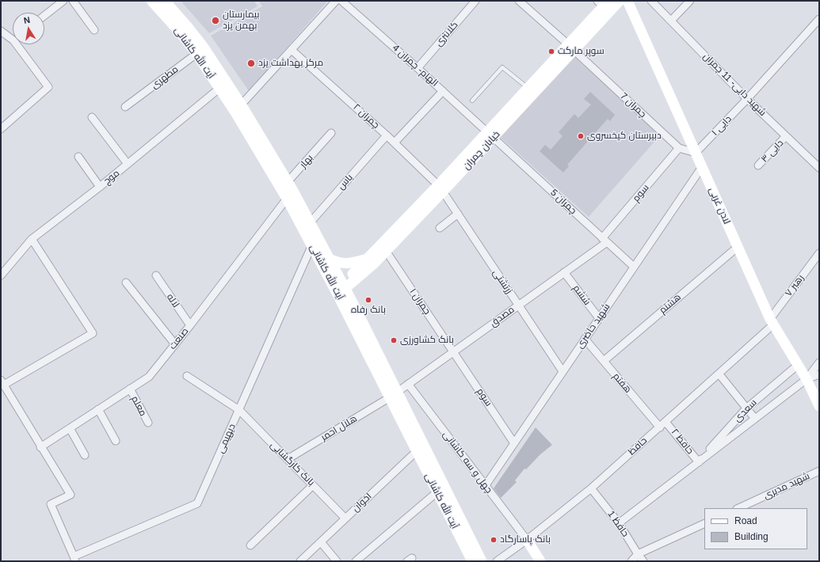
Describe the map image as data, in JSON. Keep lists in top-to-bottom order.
{
  "streets": {
    "main road": ["آیت الله کاشانی", "خیابان چمران", "لادن غربی"],
    "street": [
      "کلانتری",
      "الهام- چمران 4",
      "مطهری",
      "شهید دایی- 11 چمران",
      "چمران 7",
      "چمران ۲",
      "دایی ۱",
      "دایی ۳",
      "بهار",
      "موج",
      "یاس",
      "سوم",
      "چمران 5",
      "زرتشتی",
      "رهبر ۷",
      "ششم",
      "لاله",
      "چمران ۱",
      "هشتم",
      "مصدق",
      "شهید حاضری",
      "صنعت",
      "هفتم",
      "معلم",
      "سعدی",
      "هلال احمر",
      "دیهیمی",
      "حافظ ۲",
      "حافظ",
      "چهل و سه کاشانی",
      "بانک کارگشایی",
      "شهید مدیری",
      "اخوان",
      "حافظ 1"
    ]
  },
  "crossings": [
    ["کلانتری", "الهام- چمران 4"],
    ["آیت الله کاشانی", "مطهری"],
    ["آیت الله کاشانی", "خیابان چمران"],
    ["آیت الله کاشانی", "بهار"],
    ["آیت الله کاشانی", "موج"],
    ["آیت الله کاشانی", "یاس"],
    ["آیت الله کاشانی", "مصدق"],
    ["آیت الله کاشانی", "صنعت"],
    ["آیت الله کاشانی", "هلال احمر"],
    ["آیت الله کاشانی", "دیهیمی"],
    ["آیت الله کاشانی", "اخوان"],
    ["الهام- چمران 4", "خیابان چمران"],
    ["الهام- چمران 4", "چمران 5"],
    ["شهید دایی- 11 چمران", "دایی ۱"],
    ["شهید دایی- 11 چمران", "دایی ۳"],
    ["چمران 7", "دایی ۱"],
    ["چمران 7", "خیابان چمران"],
    ["چمران 7", "سوم"],
    ["چمران 7", "لادن غربی"],
    ["چمران ۲", "خیابان چمران"],
    ["چمران ۲", "یاس"],
    ["چمران ۲", "زرتشتی"],
    ["دایی ۱", "لادن غربی"],
    ["خیابان چمران", "چمران 5"],
    ["خیابان چمران", "زرتشتی"],
    ["خیابان چمران", "چمران ۱"],
    ["سوم", "چمران 5"],
    ["سوم", "چمران ۱"],
    ["سوم", "مصدق"],
    ["سوم", "شهید حاضری"],
    ["چمران 5", "مصدق"],
    ["چمران 5", "شهید حاضری"],
    ["لادن غربی", "رهبر ۷"],
    ["لادن غربی", "هشتم"],
    ["لادن غربی", "شهید حاضری"],
    ["لادن غربی", "سعدی"],
    ["لادن غربی", "حافظ"],
    ["زرتشتی", "مصدق"],
    ["زرتشتی", "شهید حاضری"],
    ["رهبر ۷", "حافظ"],
    ["ششم", "مصدق"],
    ["ششم", "شهید حاضری"],
    ["لاله", "صنعت"],
    ["چمران ۱", "مصدق"],
    ["هشتم", "هفتم"],
    ["مصدق", "هلال احمر"],
    ["مصدق", "چهل و سه کاشانی"],
    ["شهید حاضری", "هفتم"],
    ["شهید حاضری", "چهل و سه کاشانی"],
    ["صنعت", "معلم"],
    ["هفتم", "حافظ"],
    ["سعدی", "حافظ ۲"],
    ["سعدی", "حافظ 1"],
    ["هلال احمر", "بانک کارگشایی"],
    ["دیهیمی", "بانک کارگشایی"],
    ["حافظ ۲", "حافظ"],
    ["حافظ", "چهل و سه کاشانی"],
    ["حافظ", "حافظ 1"],
    ["بانک کارگشایی", "اخوان"]
  ],
  "places": [
    "بیمارستان بهمن یزد",
    "سوپر مارکت",
    "مرکز بهداشت یزد",
    "دبیرستان کیخسروی",
    "بانک رفاه",
    "بانک کشاورزی",
    "بانک پاسارگاد"
  ],
  "legend": ["Road", "Building"],
  "north": "top"
}
